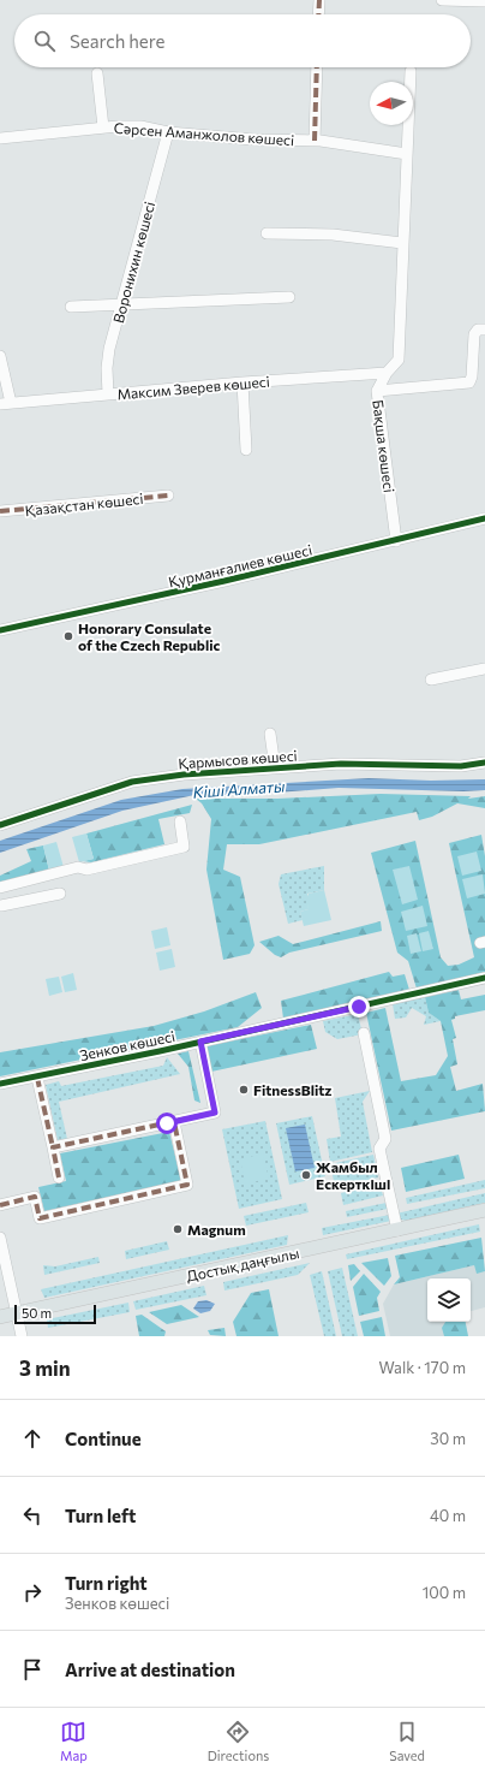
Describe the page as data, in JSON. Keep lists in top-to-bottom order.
{
  "streets": {
    "main road": ["Достық даңғылы"],
    "street": [
      "Сәрсен Аманжолов көшесі",
      "Воронихин көшесі",
      "Максим Зверев көшесі",
      "Бақша көшесі",
      "Қазақстан көшесі",
      "Қурманғалиев көшесі",
      "Қармысов көшесі",
      "Зенков көшесі"
    ]
  },
  "crossings": [
    ["Сәрсен Аманжолов көшесі", "Воронихин көшесі"],
    ["Сәрсен Аманжолов көшесі", "Бақша көшесі"],
    ["Воронихин көшесі", "Максим Зверев көшесі"],
    ["Максим Зверев көшесі", "Бақша көшесі"],
    ["Бақша көшесі", "Қурманғалиев көшесі"]
  ],
  "water": ["Кіші Алматы"],
  "places": [
    "Honorary Consulate of the Czech Republic",
    "FitnessBlitz",
    "Жамбыл Ескерткіші",
    "Magnum"
  ],
  "scale_bar": "50 m",
  "north": "left",
  "page": {
    "search": "Search here",
    "scale": "50 m",
    "heading": ["3 min", "Walk · 170 m"],
    "list": [
      ["Continue", "30 m"],
      ["Turn left", "40 m"],
      ["Turn right", "Зенков көшесі", "100 m"],
      "Arrive at destination"
    ],
    "nav": ["Map", "Directions", "Saved"]
  }
}
